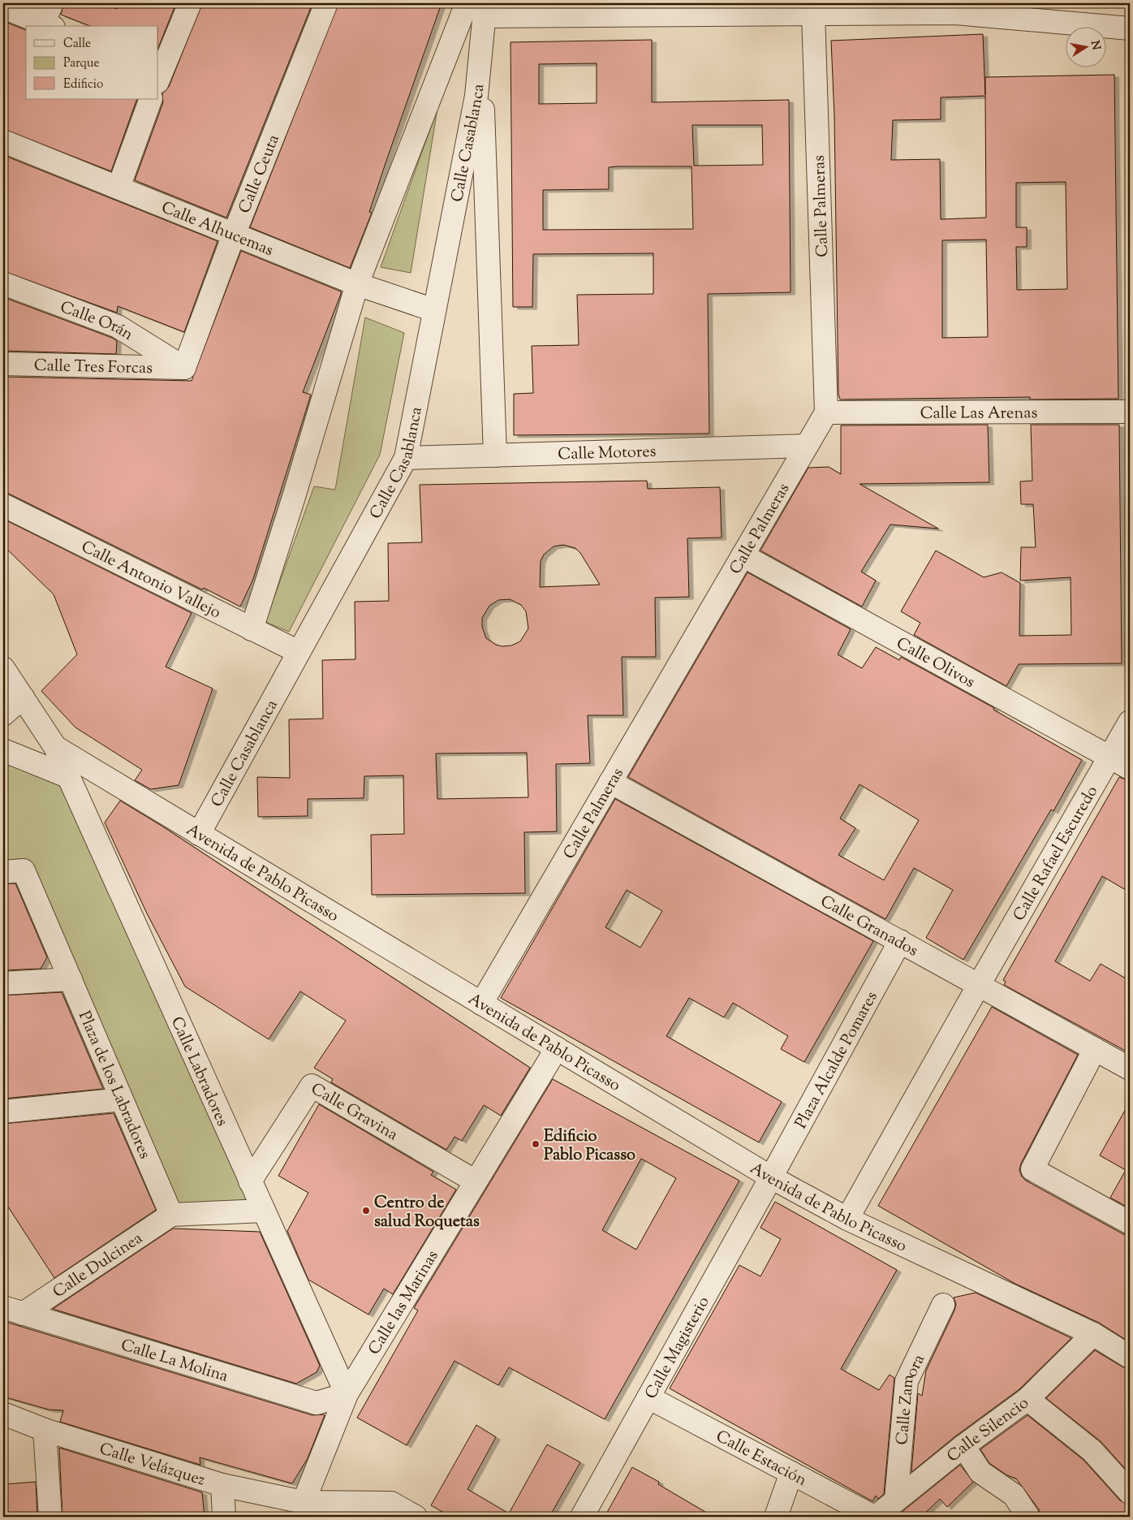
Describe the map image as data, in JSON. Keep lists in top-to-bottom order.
{
  "streets": {
    "street": [
      "Calle Casablanca",
      "Calle Ceuta",
      "Calle Palmeras",
      "Calle Alhucemas",
      "Calle Orán",
      "Calle Tres Forcas",
      "Calle Las Arenas",
      "Calle Motores",
      "Calle Antonio Vallejo",
      "Calle Olivos",
      "Calle Rafael Escuredo",
      "Avenida de Pablo Picasso",
      "Calle Granados",
      "Plaza Alcalde Pomares",
      "Calle Labradores",
      "Plaza de los Labradores",
      "Calle Gravina",
      "Calle Dulcinea",
      "Calle las Marinas",
      "Calle Magisterio",
      "Calle La Molina",
      "Calle Zamora",
      "Calle Silencio",
      "Calle Estación",
      "Calle Velázquez"
    ]
  },
  "crossings": [
    ["Calle Casablanca", "Calle Alhucemas"],
    ["Calle Casablanca", "Calle Motores"],
    ["Calle Casablanca", "Calle Antonio Vallejo"],
    ["Calle Casablanca", "Avenida de Pablo Picasso"],
    ["Calle Ceuta", "Calle Alhucemas"],
    ["Calle Ceuta", "Calle Orán"],
    ["Calle Ceuta", "Calle Tres Forcas"],
    ["Calle Palmeras", "Calle Las Arenas"],
    ["Calle Palmeras", "Calle Motores"],
    ["Calle Palmeras", "Calle Olivos"],
    ["Calle Palmeras", "Avenida de Pablo Picasso"],
    ["Calle Palmeras", "Calle Granados"],
    ["Calle Orán", "Calle Tres Forcas"],
    ["Calle Olivos", "Calle Rafael Escuredo"],
    ["Calle Rafael Escuredo", "Calle Granados"],
    ["Avenida de Pablo Picasso", "Plaza Alcalde Pomares"],
    ["Avenida de Pablo Picasso", "Calle Labradores"],
    ["Avenida de Pablo Picasso", "Calle las Marinas"],
    ["Avenida de Pablo Picasso", "Calle Magisterio"],
    ["Avenida de Pablo Picasso", "Calle Silencio"],
    ["Calle Granados", "Plaza Alcalde Pomares"],
    ["Plaza Alcalde Pomares", "Calle Magisterio"],
    ["Calle Labradores", "Calle Gravina"],
    ["Calle Labradores", "Calle las Marinas"],
    ["Calle Labradores", "Calle La Molina"],
    ["Plaza de los Labradores", "Calle Dulcinea"],
    ["Calle Gravina", "Calle las Marinas"],
    ["Calle Dulcinea", "Calle La Molina"],
    ["Calle las Marinas", "Calle La Molina"],
    ["Calle las Marinas", "Calle Velázquez"],
    ["Calle Magisterio", "Calle Estación"],
    ["Calle Zamora", "Calle Silencio"],
    ["Calle Silencio", "Calle Estación"]
  ],
  "places": ["Edificio Pablo Picasso", "Centro de salud Roquetas"],
  "legend": ["Calle", "Parque", "Edificio"],
  "north": "right"
}
